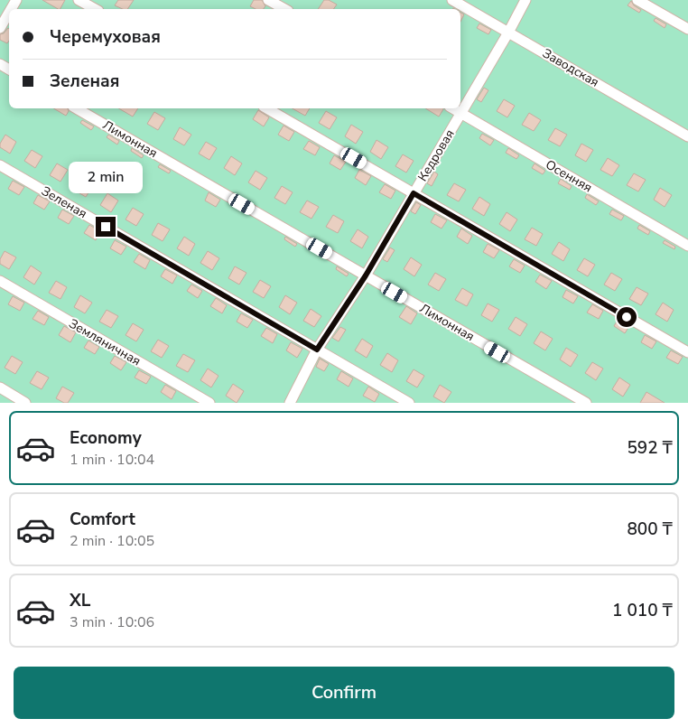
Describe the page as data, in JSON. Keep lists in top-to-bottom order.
{
  "streets": {
    "street": [
      "Заводская",
      "Лимонная",
      "Кедровая",
      "Осенняя",
      "Зеленая",
      "Земляничная"
    ]
  },
  "crossings": [
    ["Заводская", "Кедровая"],
    ["Лимонная", "Кедровая"],
    ["Кедровая", "Осенняя"],
    ["Кедровая", "Зеленая"]
  ],
  "page": {
    "banner": ["Черемуховая", "Зеленая"],
    "bubble": "2 min",
    "list": [
      {
        "name": "Economy",
        "note": "1 min · 10:04",
        "value": "592 ₸"
      },
      {
        "name": "Comfort",
        "note": "2 min · 10:05",
        "value": "800 ₸"
      },
      {
        "name": "XL",
        "note": "3 min · 10:06",
        "value": "1 010 ₸"
      }
    ],
    "buttons": "Confirm"
  }
}
